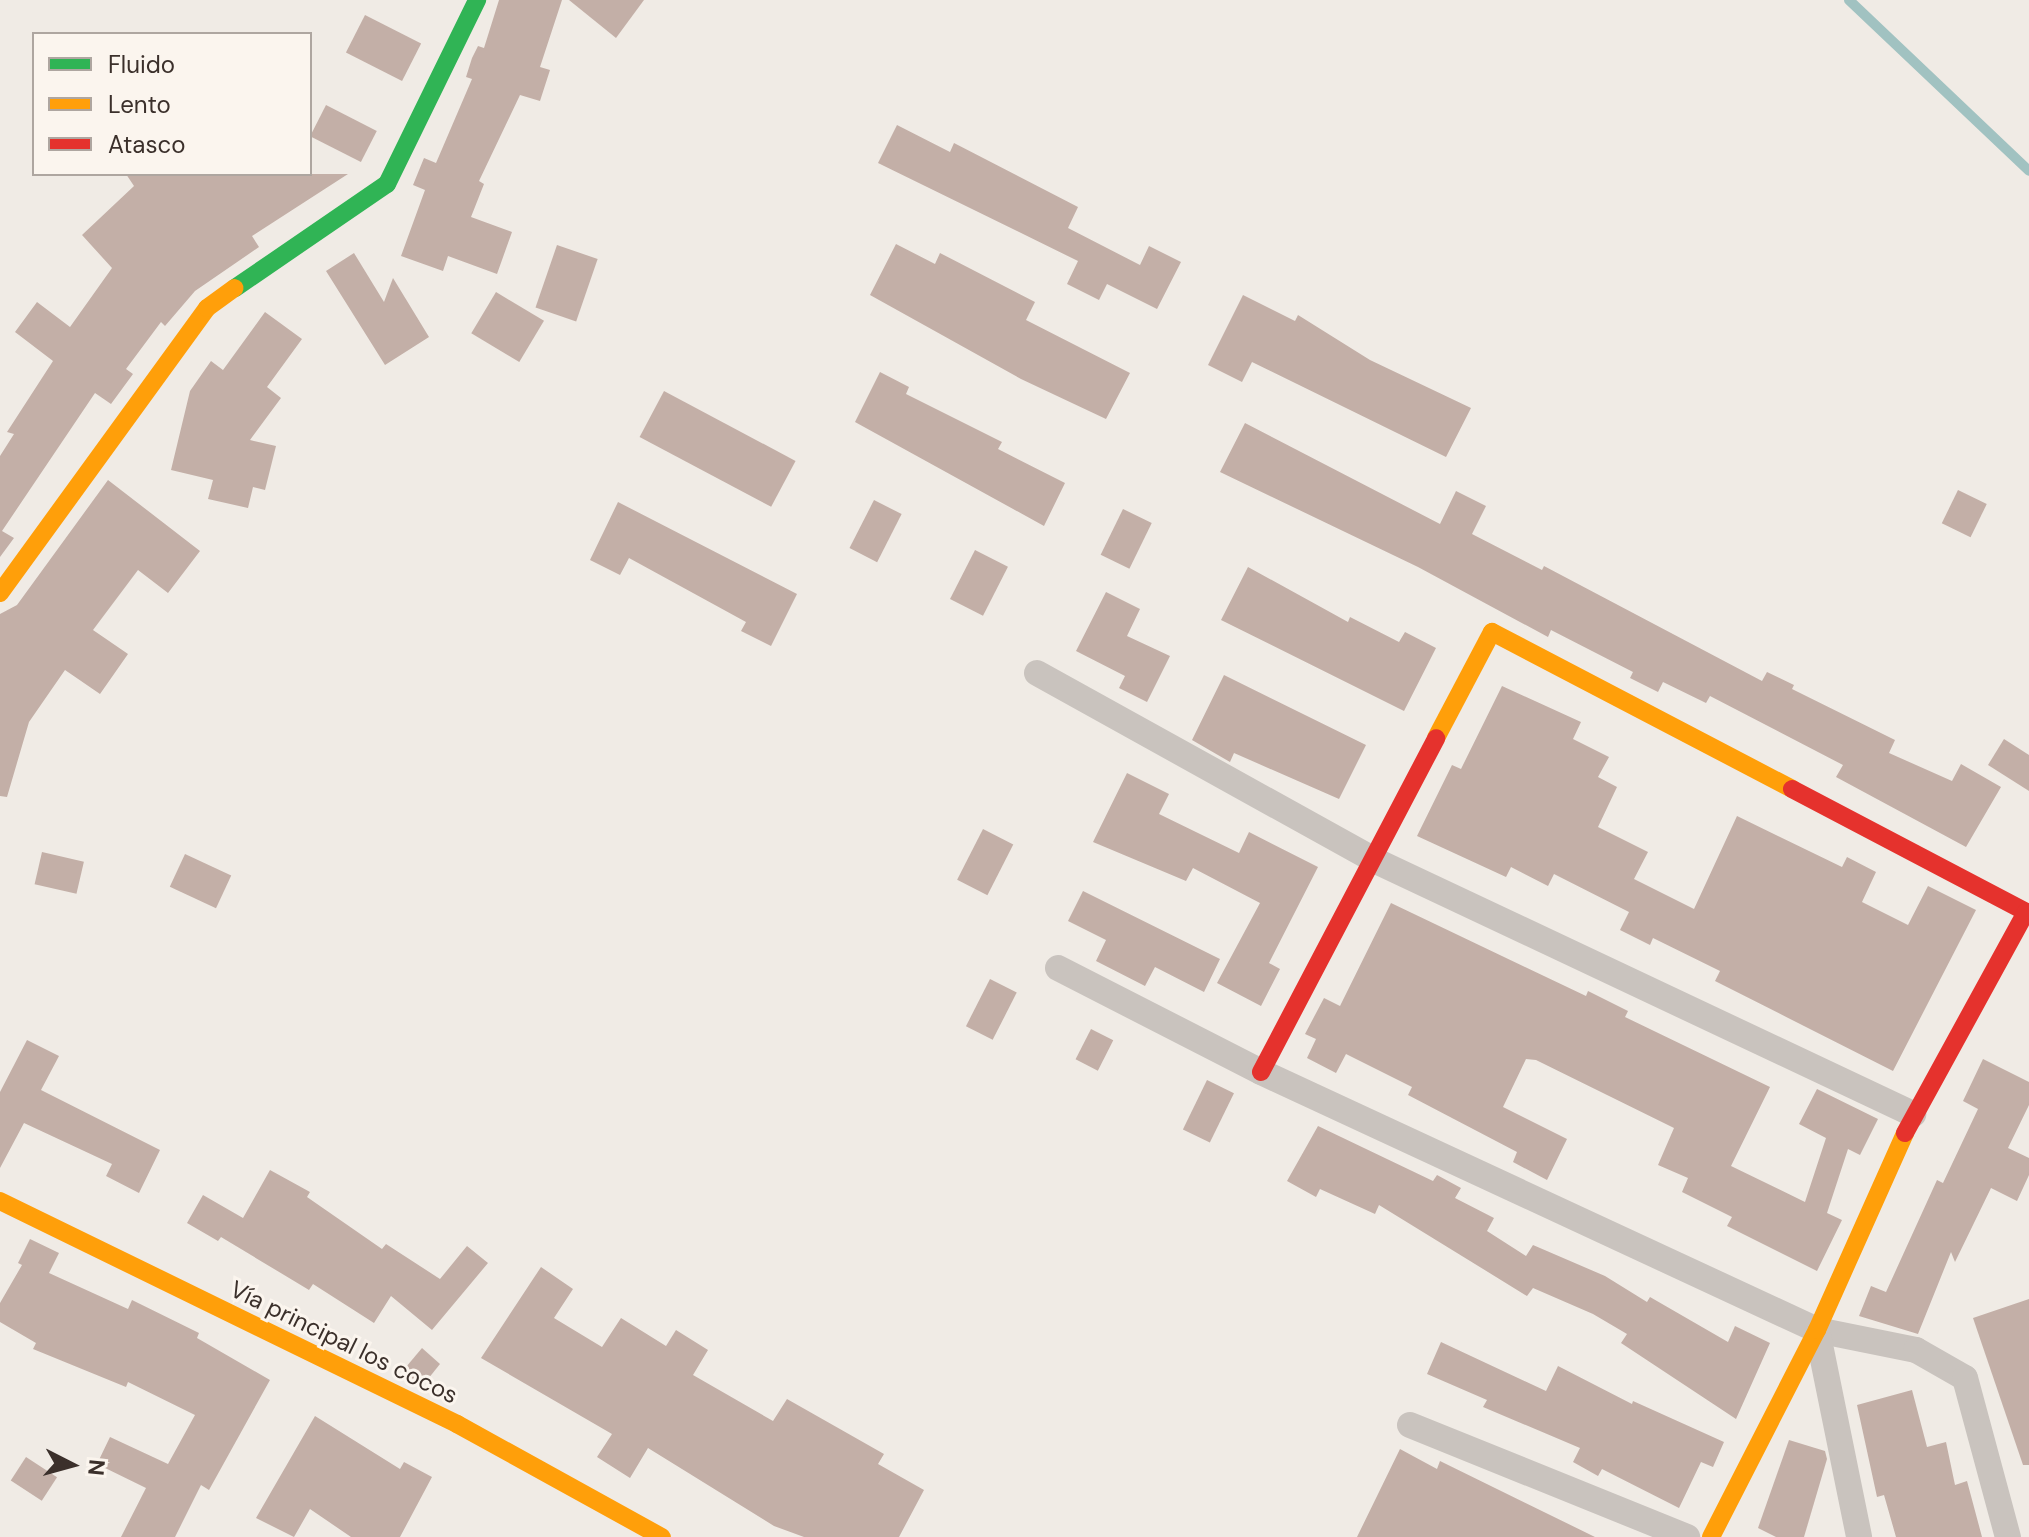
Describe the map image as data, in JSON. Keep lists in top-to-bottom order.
{
  "streets": {
    "street": ["Vía principal los cocos"]
  },
  "legend": ["Fluido", "Lento", "Atasco"],
  "north": "right"
}
